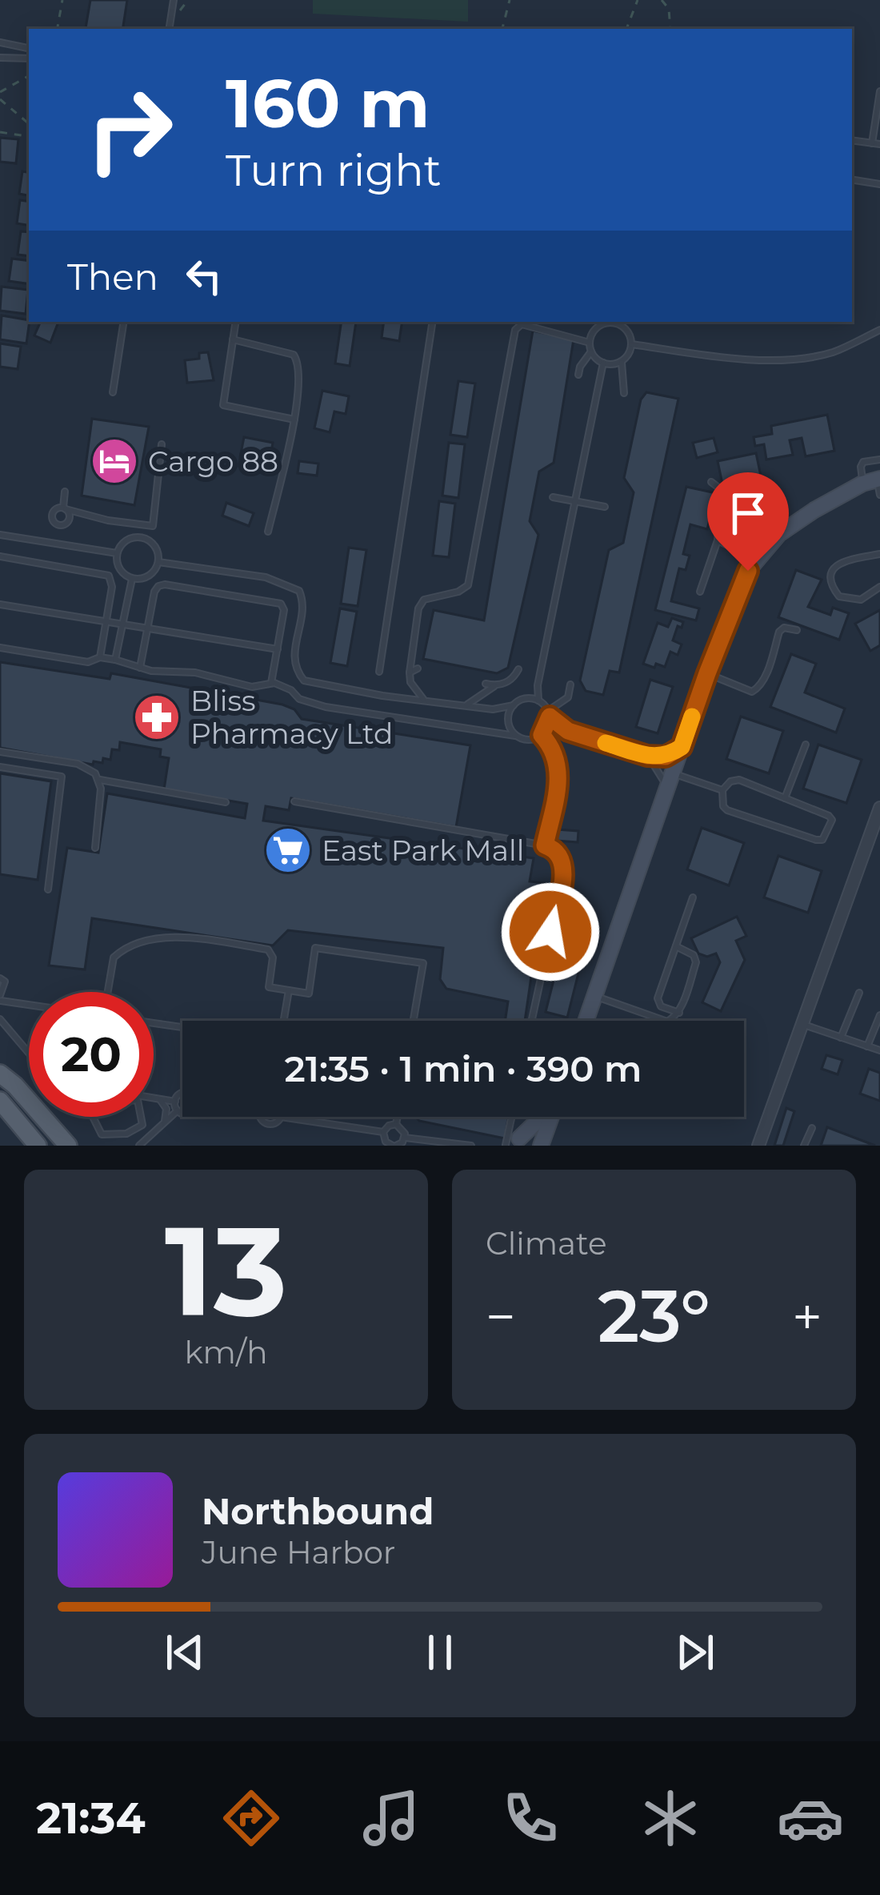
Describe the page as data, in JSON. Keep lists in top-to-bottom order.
{
  "places": {
    "hotel": ["Cargo 88"],
    "pharmacy": ["Bliss Pharmacy Ltd"],
    "supermarket": ["East Park Mall"]
  },
  "page": {
    "turn": ["160 m", "Turn right"],
    "then": "Then",
    "limit": "20",
    "trip": "21:35 · 1 min · 390 m",
    "tile": [
      ["13", "km/h"],
      "Climate"
    ],
    "heat": ["−", "23°", "+"],
    "song": ["Northbound", "June Harbor"],
    "tabs": "21:34"
  }
}
